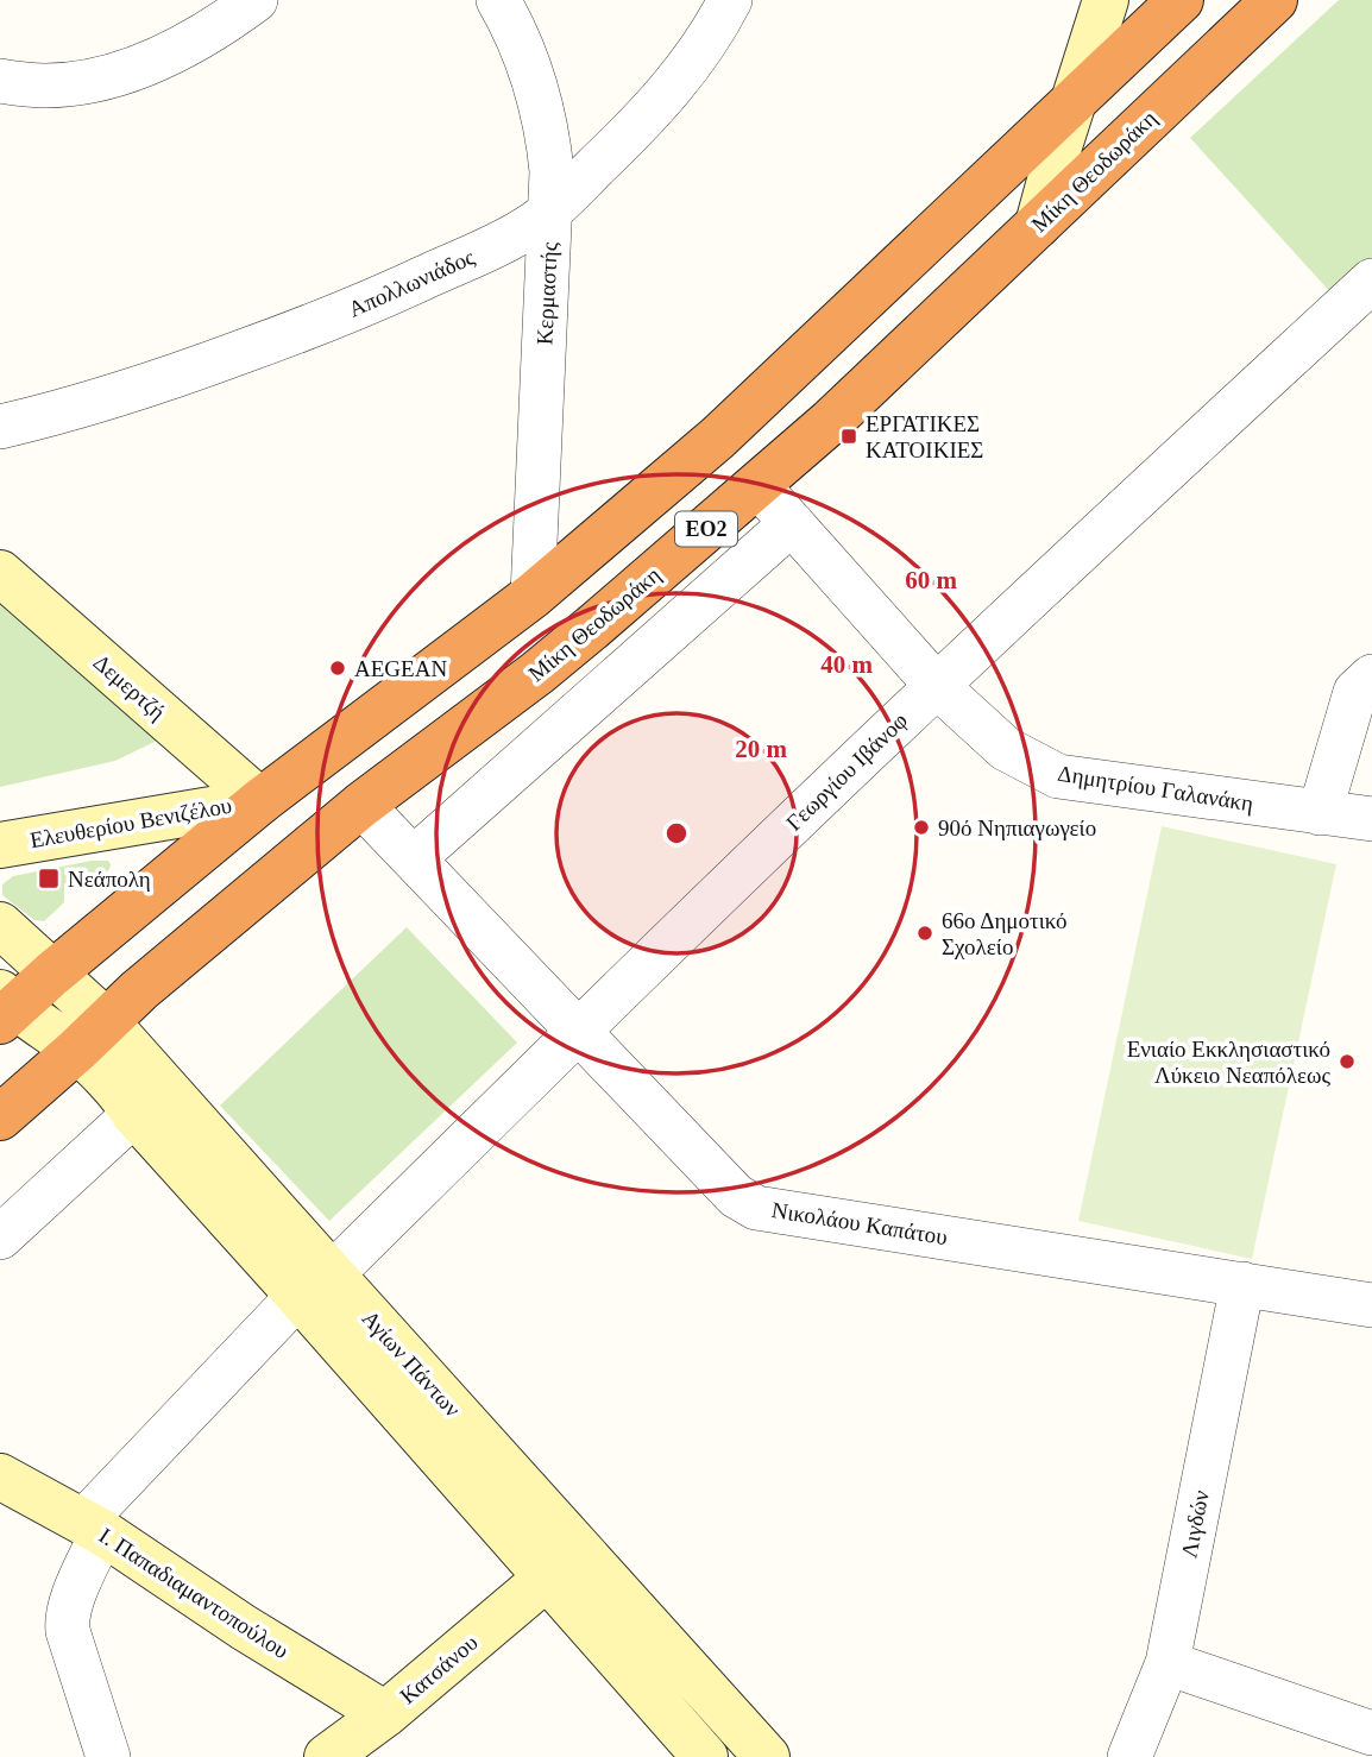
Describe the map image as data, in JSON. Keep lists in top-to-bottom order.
{
  "streets": {
    "highway": ["Μίκη Θεοδωράκη", "ΕΟ2"],
    "main road": [
      "Δεμερτζή",
      "Ελευθερίου Βενιζέλου",
      "Αγίων Πάντων",
      "Ι. Παπαδιαμαντοπούλου",
      "Κατσάνου"
    ],
    "street": [
      "Απολλωνιάδος",
      "Κερμαστής",
      "Γεωργίου Ιβάνοφ",
      "Δημητρίου Γαλανάκη",
      "Νικολάου Καπάτου",
      "Λιγδών"
    ]
  },
  "crossings": [
    ["Μίκη Θεοδωράκη", "Δημητρίου Γαλανάκη"],
    ["Μίκη Θεοδωράκη", "Νικολάου Καπάτου"],
    ["Μίκη Θεοδωράκη", "Αγίων Πάντων"],
    ["Απολλωνιάδος", "Κερμαστής"],
    ["Κερμαστής", "ΕΟ2"],
    ["ΕΟ2", "Δεμερτζή"],
    ["ΕΟ2", "Ελευθερίου Βενιζέλου"],
    ["ΕΟ2", "Αγίων Πάντων"],
    ["Δεμερτζή", "Ελευθερίου Βενιζέλου"],
    ["Γεωργίου Ιβάνοφ", "Δημητρίου Γαλανάκη"],
    ["Γεωργίου Ιβάνοφ", "Νικολάου Καπάτου"],
    ["Γεωργίου Ιβάνοφ", "Αγίων Πάντων"],
    ["Γεωργίου Ιβάνοφ", "Ι. Παπαδιαμαντοπούλου"],
    ["Νικολάου Καπάτου", "Λιγδών"],
    ["Αγίων Πάντων", "Κατσάνου"],
    ["Ι. Παπαδιαμαντοπούλου", "Κατσάνου"]
  ],
  "places": {
    "transit": ["ΕΡΓΑΤΙΚΕΣ ΚΑΤΟΙΚΙΕΣ", "Νεάπολη"],
    "other": [
      "AEGEAN",
      "90ό Νηπιαγωγείο",
      "66ο Δημοτικό Σχολείο",
      "Ενιαίο Εκκλησιαστικό Λύκειο Νεαπόλεως"
    ]
  },
  "rings": ["60 m", "40 m", "20 m"]
}
